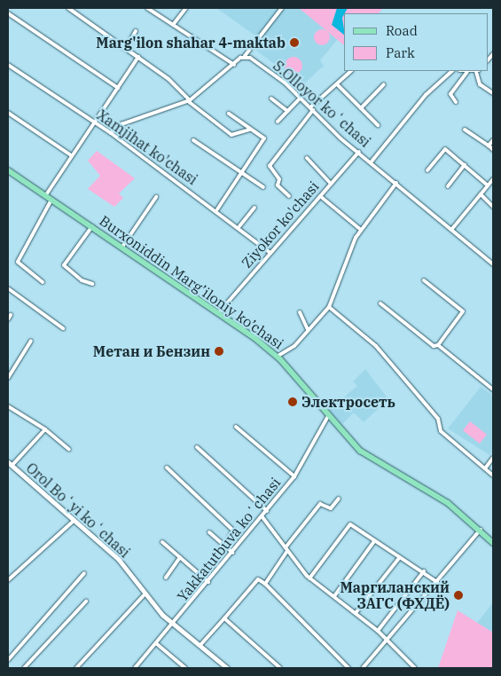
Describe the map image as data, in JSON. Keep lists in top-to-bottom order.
{
  "streets": {
    "main road": ["Burxoniddin Marg’iloniy ko’chasi"],
    "street": [
      "S.Olloyor koʻchasi",
      "Xamjihat ko'chasi",
      "Ziyokor ko'chasi",
      "Orol Boʻyi koʻchasi",
      "Yakkatutbuva koʻchasi"
    ]
  },
  "crossings": [
    ["S.Olloyor koʻchasi", "Ziyokor ko'chasi"],
    ["Xamjihat ko'chasi", "Ziyokor ko'chasi"],
    ["Ziyokor ko'chasi", "Burxoniddin Marg’iloniy ko’chasi"],
    ["Burxoniddin Marg’iloniy ko’chasi", "Yakkatutbuva koʻchasi"],
    ["Orol Boʻyi koʻchasi", "Yakkatutbuva koʻchasi"]
  ],
  "places": [
    "Marg'ilon shahar 4-maktab",
    "Метан и Бензин",
    "Электросеть",
    "Маргиланский ЗАГС (ФХДЁ)"
  ],
  "legend": ["Road", "Park"]
}
